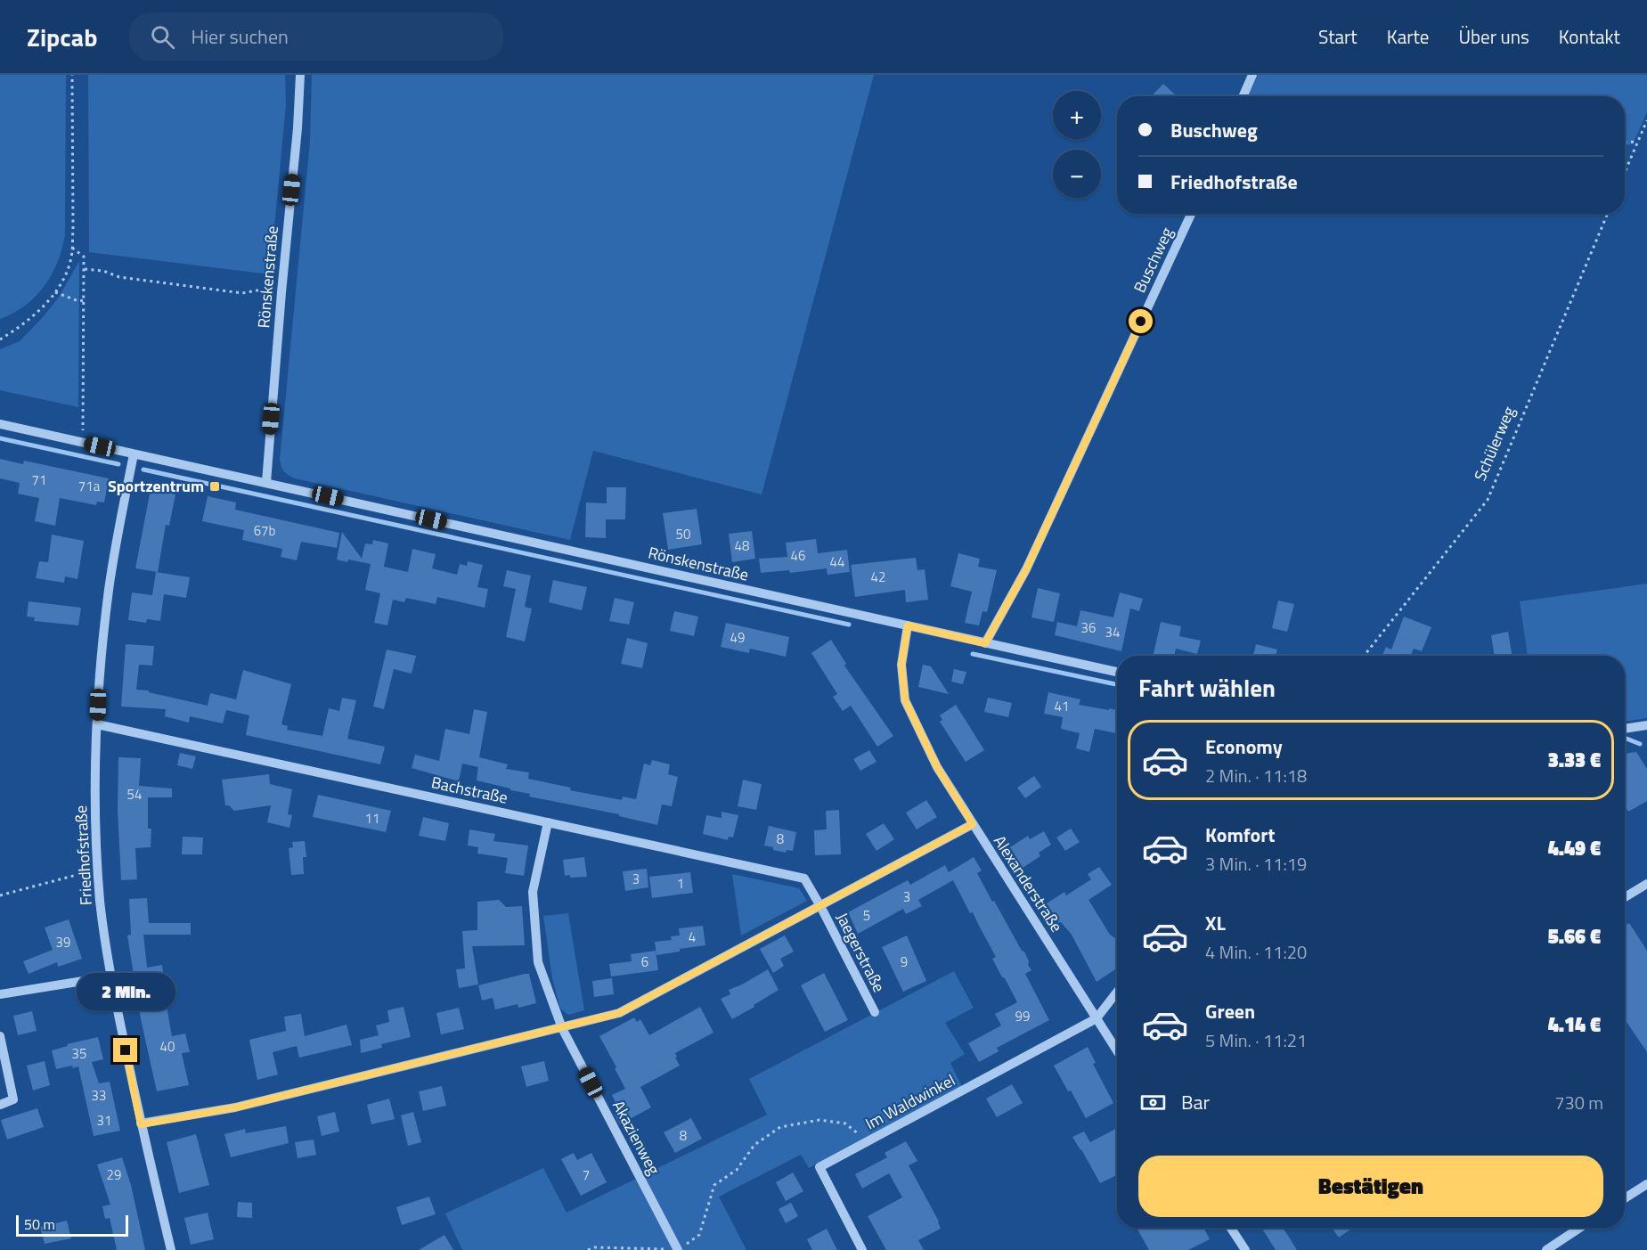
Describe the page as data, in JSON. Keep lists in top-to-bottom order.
{
  "streets": {
    "street": [
      "Buschweg",
      "Rönskenstraße",
      "Bachstraße",
      "Friedhofstraße",
      "Alexanderstraße",
      "Jaegerstraße",
      "Im Waldwinkel",
      "Akazienweg"
    ],
    "path": ["Schülerweg"]
  },
  "crossings": [
    ["Buschweg", "Rönskenstraße"],
    ["Rönskenstraße", "Friedhofstraße"],
    ["Rönskenstraße", "Alexanderstraße"],
    ["Bachstraße", "Friedhofstraße"],
    ["Bachstraße", "Jaegerstraße"],
    ["Bachstraße", "Akazienweg"],
    ["Friedhofstraße", "Jaegerstraße"],
    ["Alexanderstraße", "Jaegerstraße"],
    ["Alexanderstraße", "Im Waldwinkel"],
    ["Jaegerstraße", "Akazienweg"]
  ],
  "places": {
    "transit": ["Sportzentrum"]
  },
  "house_numbers": [
    "71",
    "71a",
    "67b",
    "50",
    "48",
    "46",
    "44",
    "42",
    "36",
    "34",
    "49",
    "41",
    "54",
    "11",
    "8",
    "3",
    "1",
    "3",
    "5",
    "4",
    "39",
    "6",
    "9",
    "99",
    "40",
    "35",
    "33",
    "31",
    "8",
    "29",
    "7"
  ],
  "scale_bar": "50 m",
  "page": {
    "header": "Zipcab",
    "search": "Hier suchen",
    "nav": [
      "Start",
      "Karte",
      "Über uns",
      "Kontakt"
    ],
    "map_buttons": ["+", "−"],
    "banner": ["Buschweg", "Friedhofstraße"],
    "heading": "Fahrt wählen",
    "list": [
      {
        "name": "Economy",
        "note": "2 Min. · 11:18",
        "value": "3.33 €"
      },
      {
        "name": "Komfort",
        "note": "3 Min. · 11:19",
        "value": "4.49 €"
      },
      {
        "name": "XL",
        "note": "4 Min. · 11:20",
        "value": "5.66 €"
      },
      {
        "name": "Green",
        "note": "5 Min. · 11:21",
        "value": "4.14 €"
      }
    ],
    "bubble": "2 Min.",
    "pay": ["Bar", "730 m"],
    "buttons": "Bestätigen",
    "scale": "50 m"
  }
}
